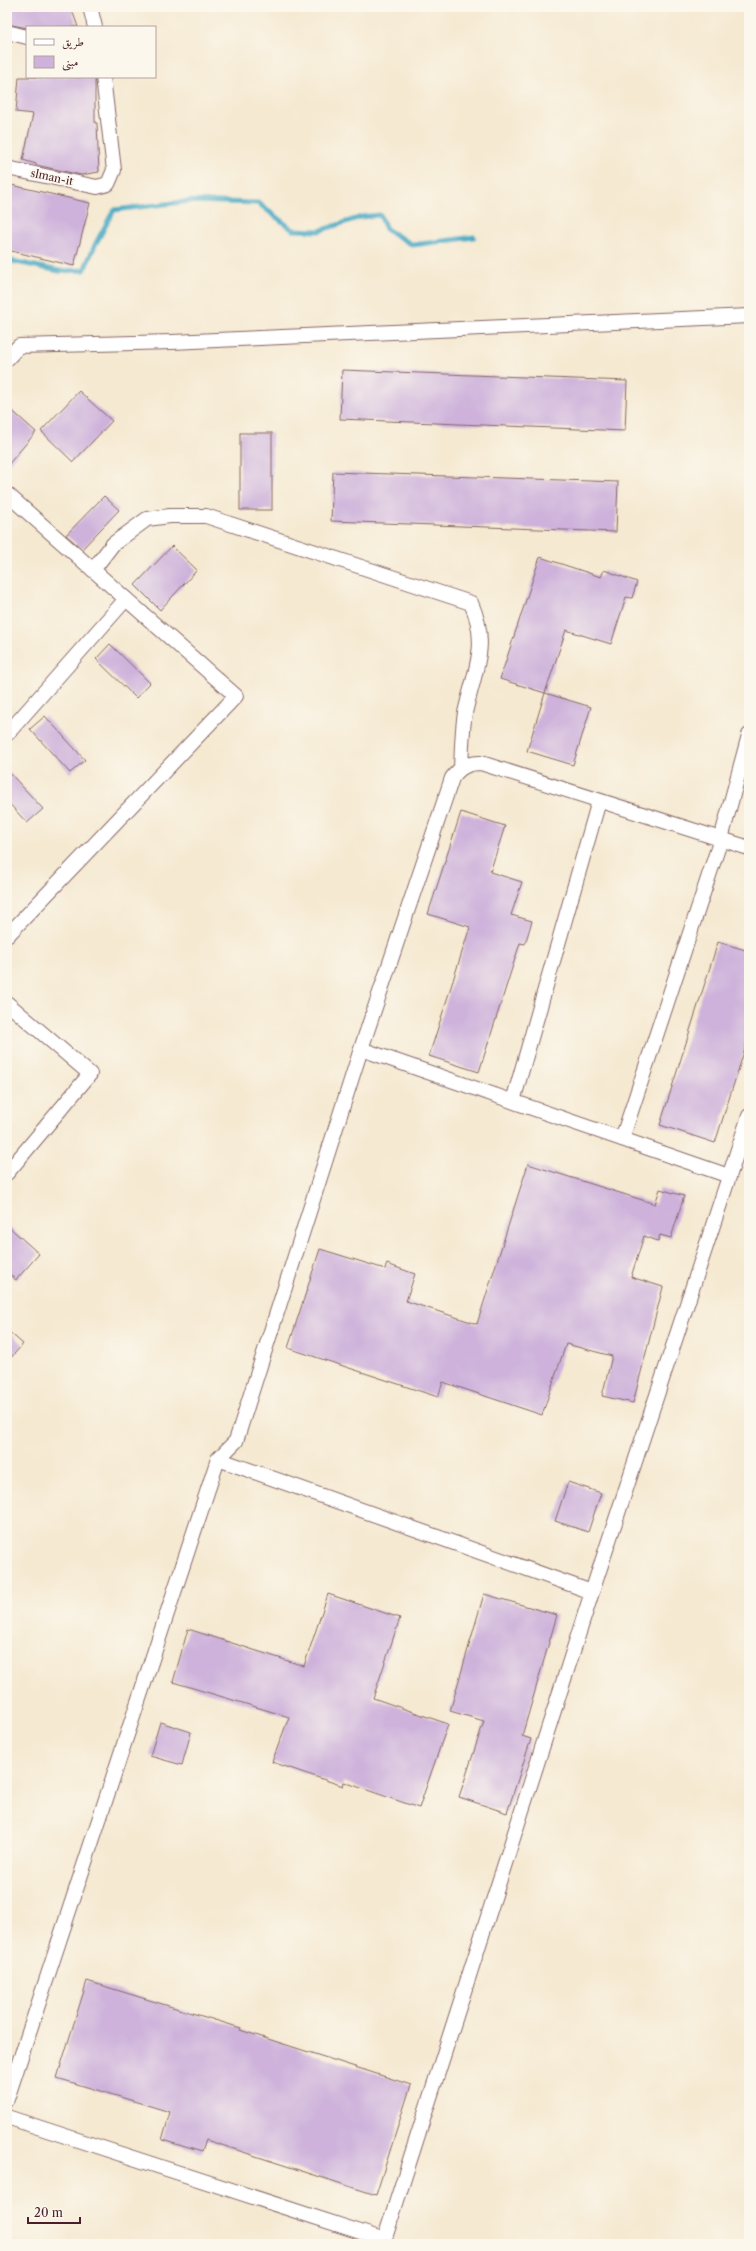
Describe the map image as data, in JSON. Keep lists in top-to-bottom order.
{
  "streets": {
    "street": ["slman-it"]
  },
  "legend": ["طريق", "مبنى"],
  "scale_bar": "20 m"
}
